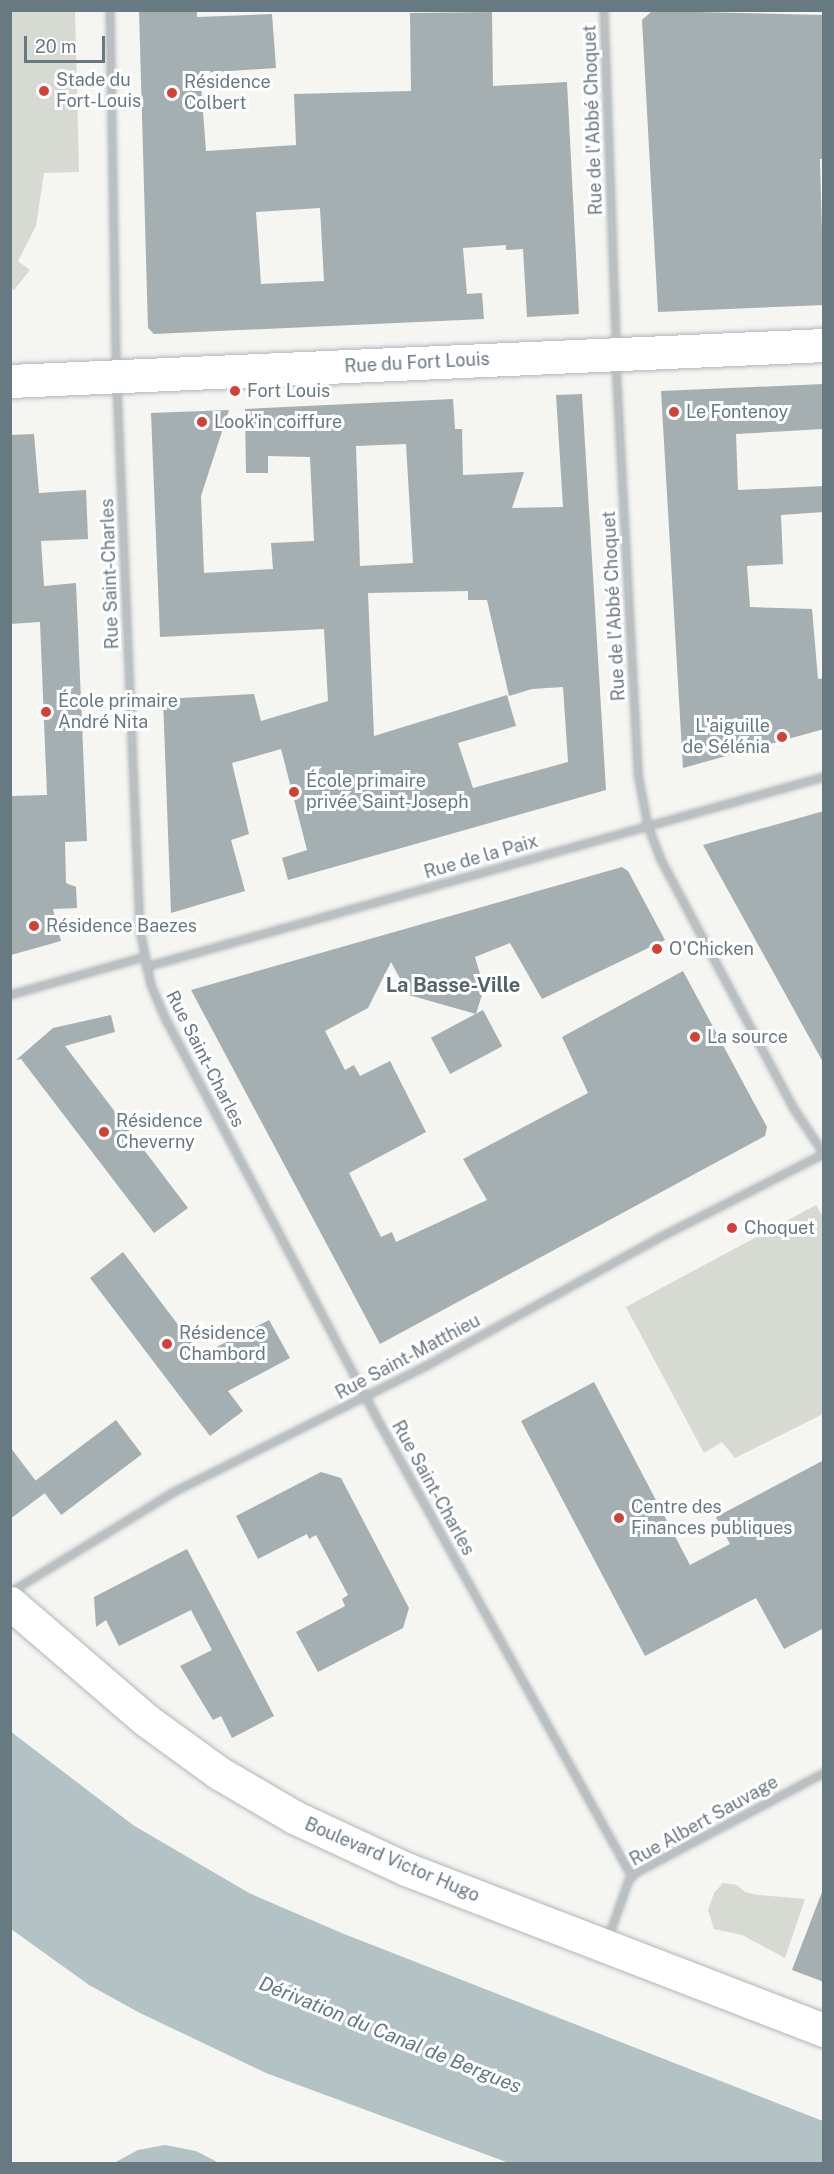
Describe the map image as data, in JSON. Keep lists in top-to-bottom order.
{
  "streets": {
    "main road": ["Rue du Fort Louis", "Boulevard Victor Hugo"],
    "street": [
      "Rue de l'Abbé Choquet",
      "Rue Saint-Charles",
      "Rue de la Paix",
      "Rue Saint-Matthieu",
      "Rue Albert Sauvage"
    ]
  },
  "crossings": [
    ["Rue de l'Abbé Choquet", "Rue du Fort Louis"],
    ["Rue de l'Abbé Choquet", "Rue de la Paix"],
    ["Rue de l'Abbé Choquet", "Rue Saint-Matthieu"],
    ["Rue du Fort Louis", "Rue Saint-Charles"],
    ["Rue Saint-Charles", "Rue de la Paix"],
    ["Rue Saint-Charles", "Rue Saint-Matthieu"],
    ["Rue Saint-Charles", "Rue Albert Sauvage"],
    ["Rue Albert Sauvage", "Boulevard Victor Hugo"]
  ],
  "districts": ["La Basse-Ville"],
  "water": ["Dérivation du Canal de Bergues"],
  "places": [
    "Stade du Fort-Louis",
    "Résidence Colbert",
    "Fort Louis",
    "Le Fontenoy",
    "Look'in coiffure",
    "École primaire André Nita",
    "L'aiguille de Sélénia",
    "École primaire privée Saint-Joseph",
    "Résidence Baezes",
    "O'Chicken",
    "La source",
    "Résidence Cheverny",
    "Choquet",
    "Résidence Chambord",
    "Centre des Finances publiques"
  ],
  "scale_bar": "20 m"
}
